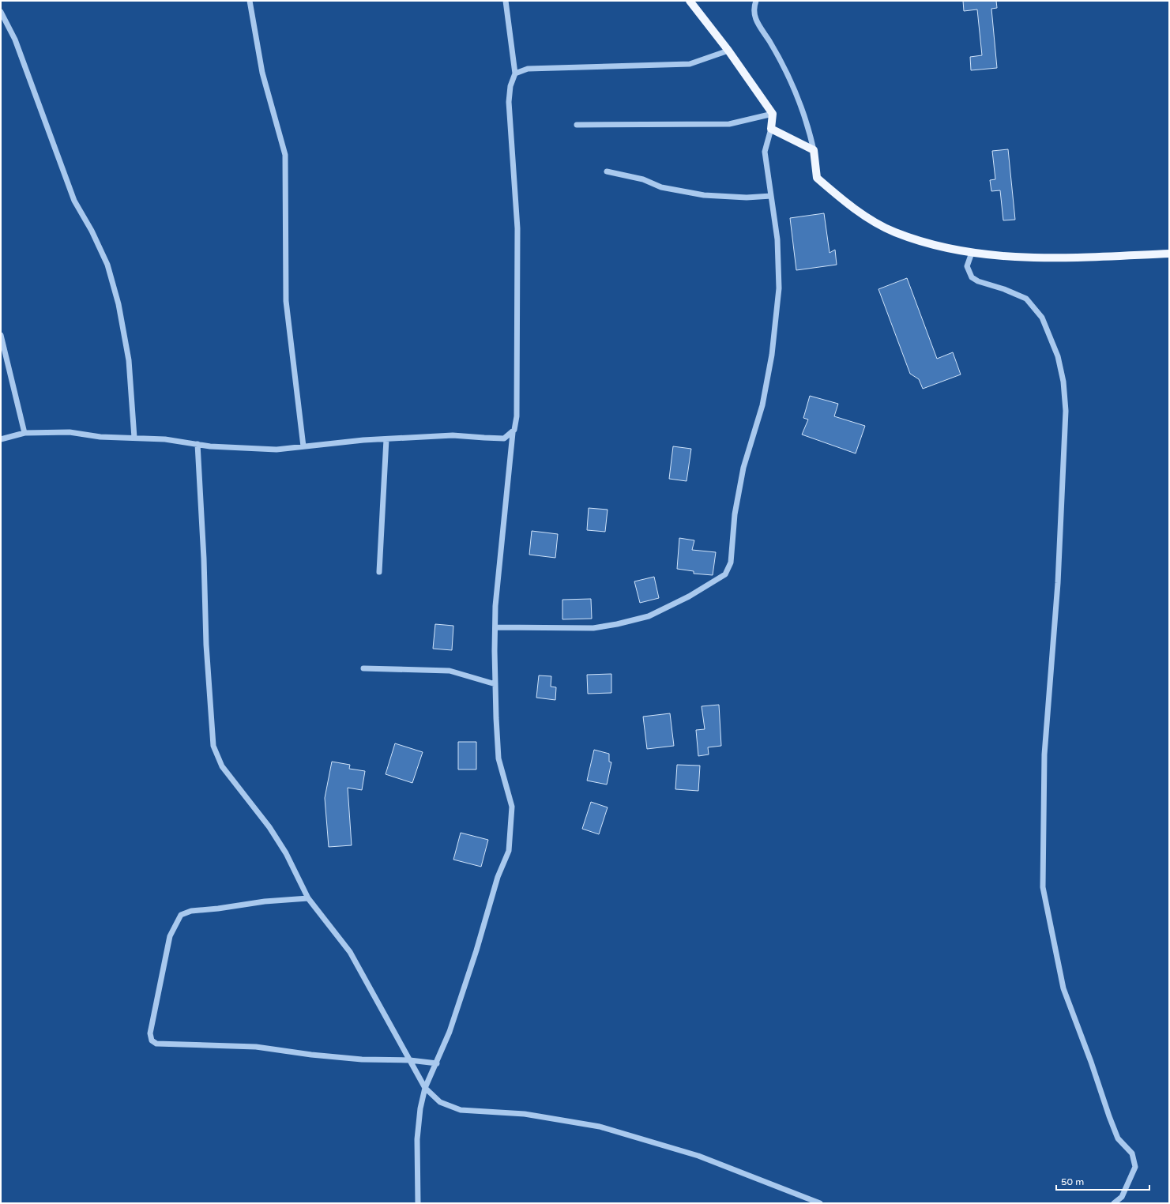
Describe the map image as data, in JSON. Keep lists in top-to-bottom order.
{
  "scale_bar": "50 m"
}
